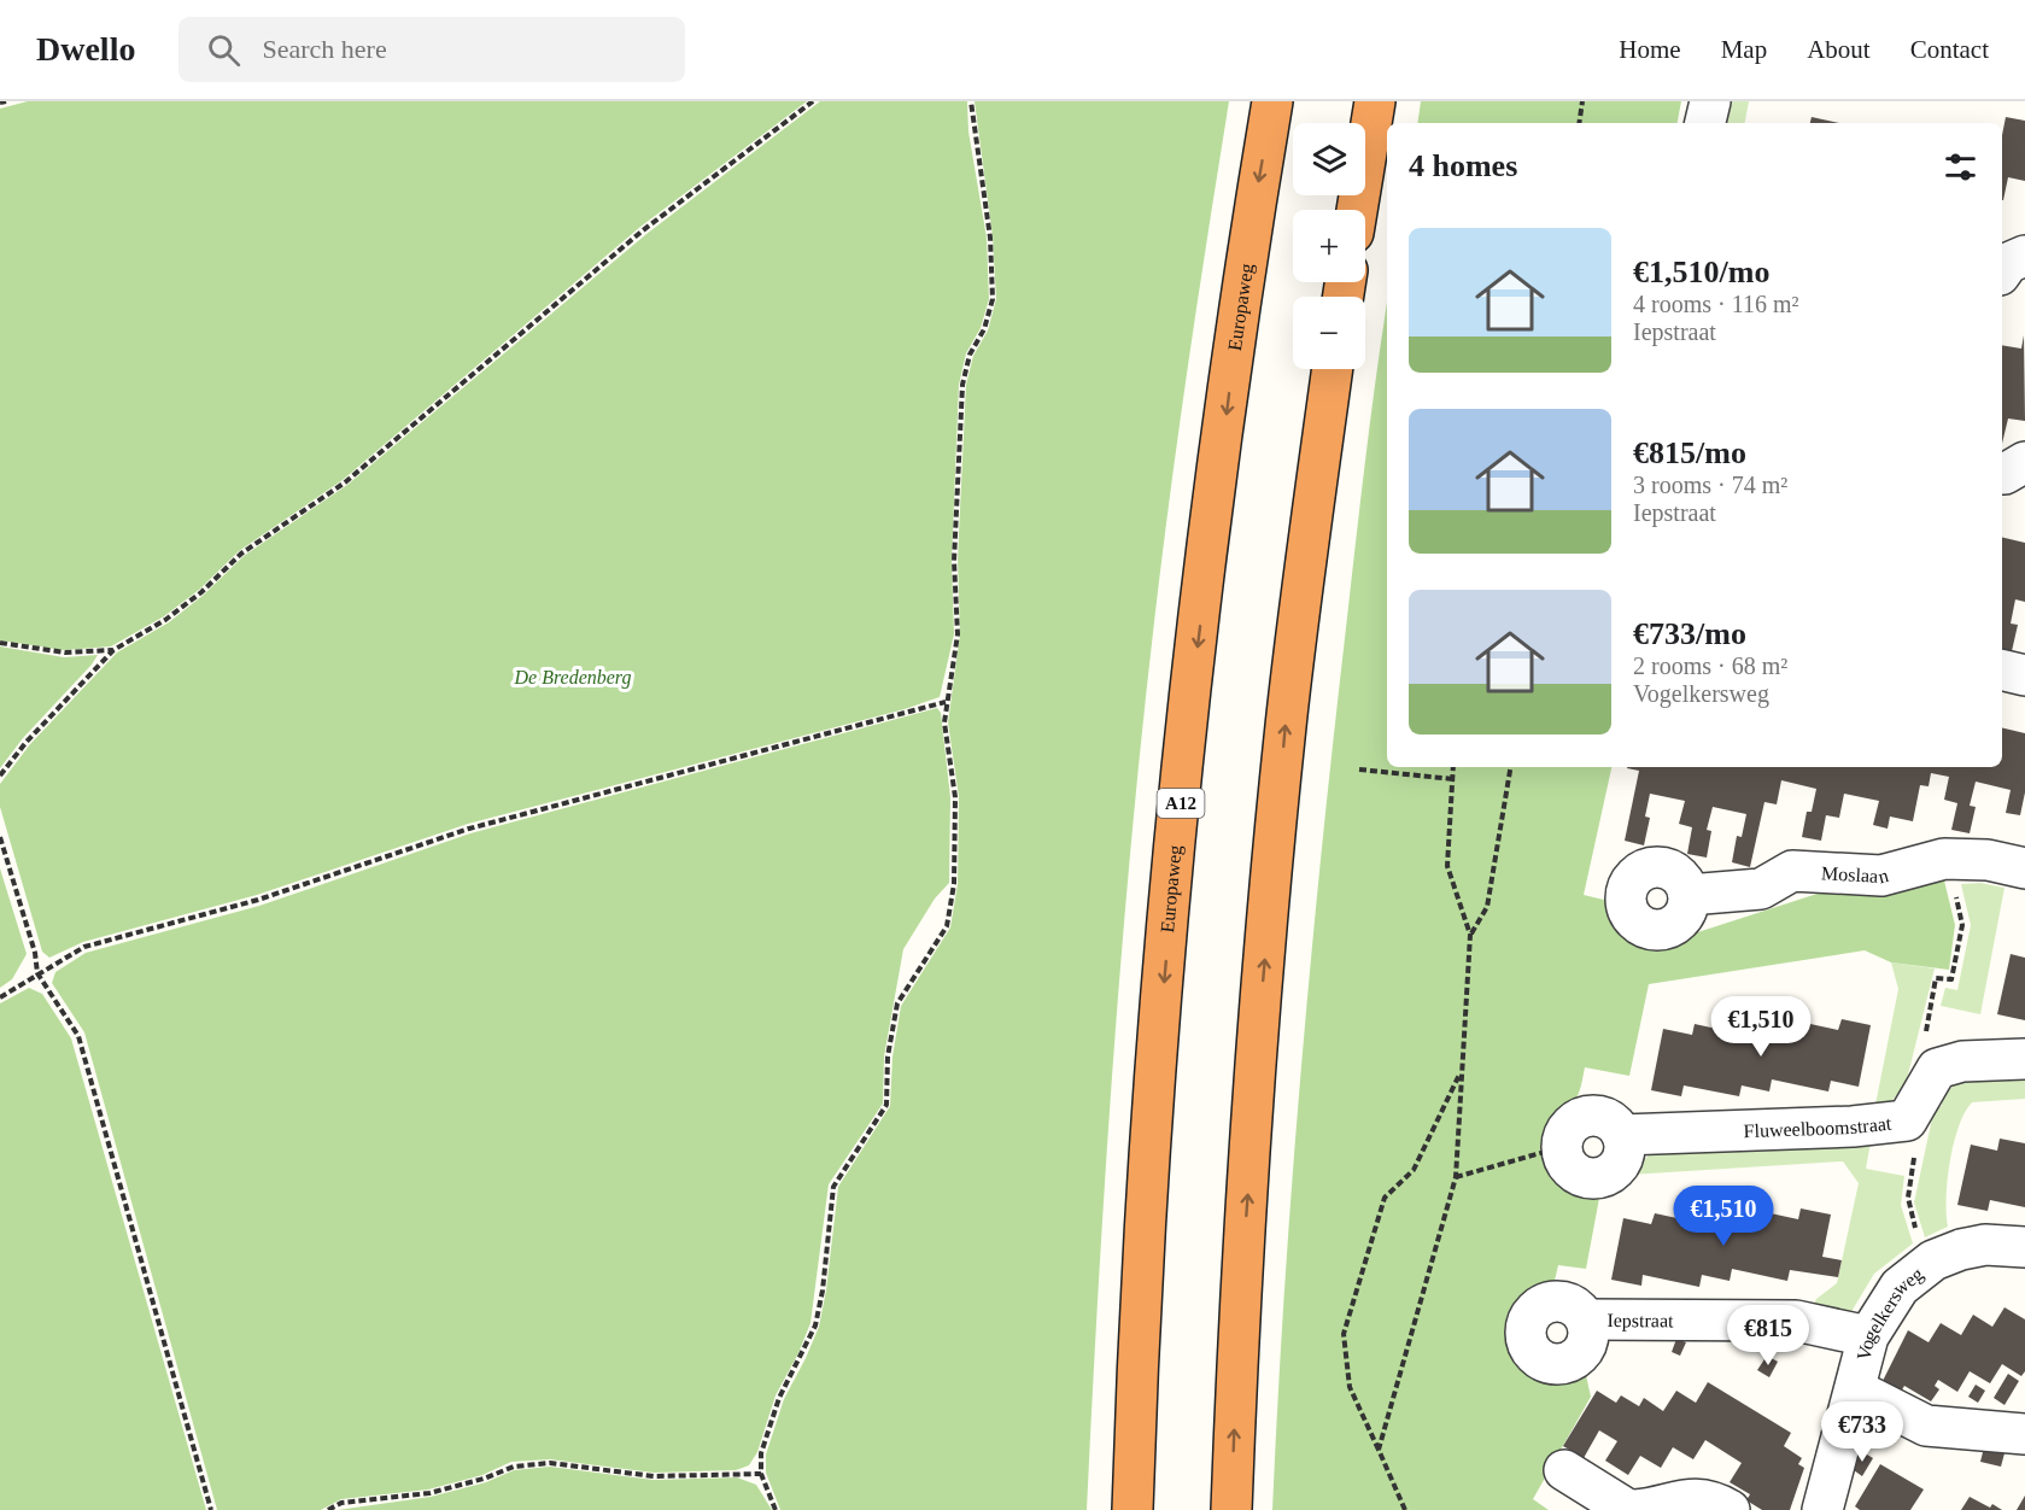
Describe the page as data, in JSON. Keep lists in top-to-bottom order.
{
  "streets": {
    "highway": ["Europaweg", "A12"],
    "street": [
      "Moslaan",
      "Fluweelboomstraat",
      "Vogelkersweg",
      "Iepstraat"
    ]
  },
  "crossings": [
    ["Vogelkersweg", "Iepstraat"]
  ],
  "parks": ["De Bredenberg"],
  "page": {
    "header": "Dwello",
    "search": "Search here",
    "nav": [
      "Home",
      "Map",
      "About",
      "Contact"
    ],
    "map_buttons": ["+", "−"],
    "heading": "4 homes",
    "list": [
      {
        "name": "€1,510/mo",
        "note": "4 rooms · 116 m² · Iepstraat"
      },
      {
        "name": "€815/mo",
        "note": "3 rooms · 74 m² · Iepstraat"
      },
      {
        "name": "€733/mo",
        "note": "2 rooms · 68 m² · Vogelkersweg"
      }
    ],
    "price": [
      "€1,510",
      "€1,510",
      "€815",
      "€733"
    ]
  }
}
